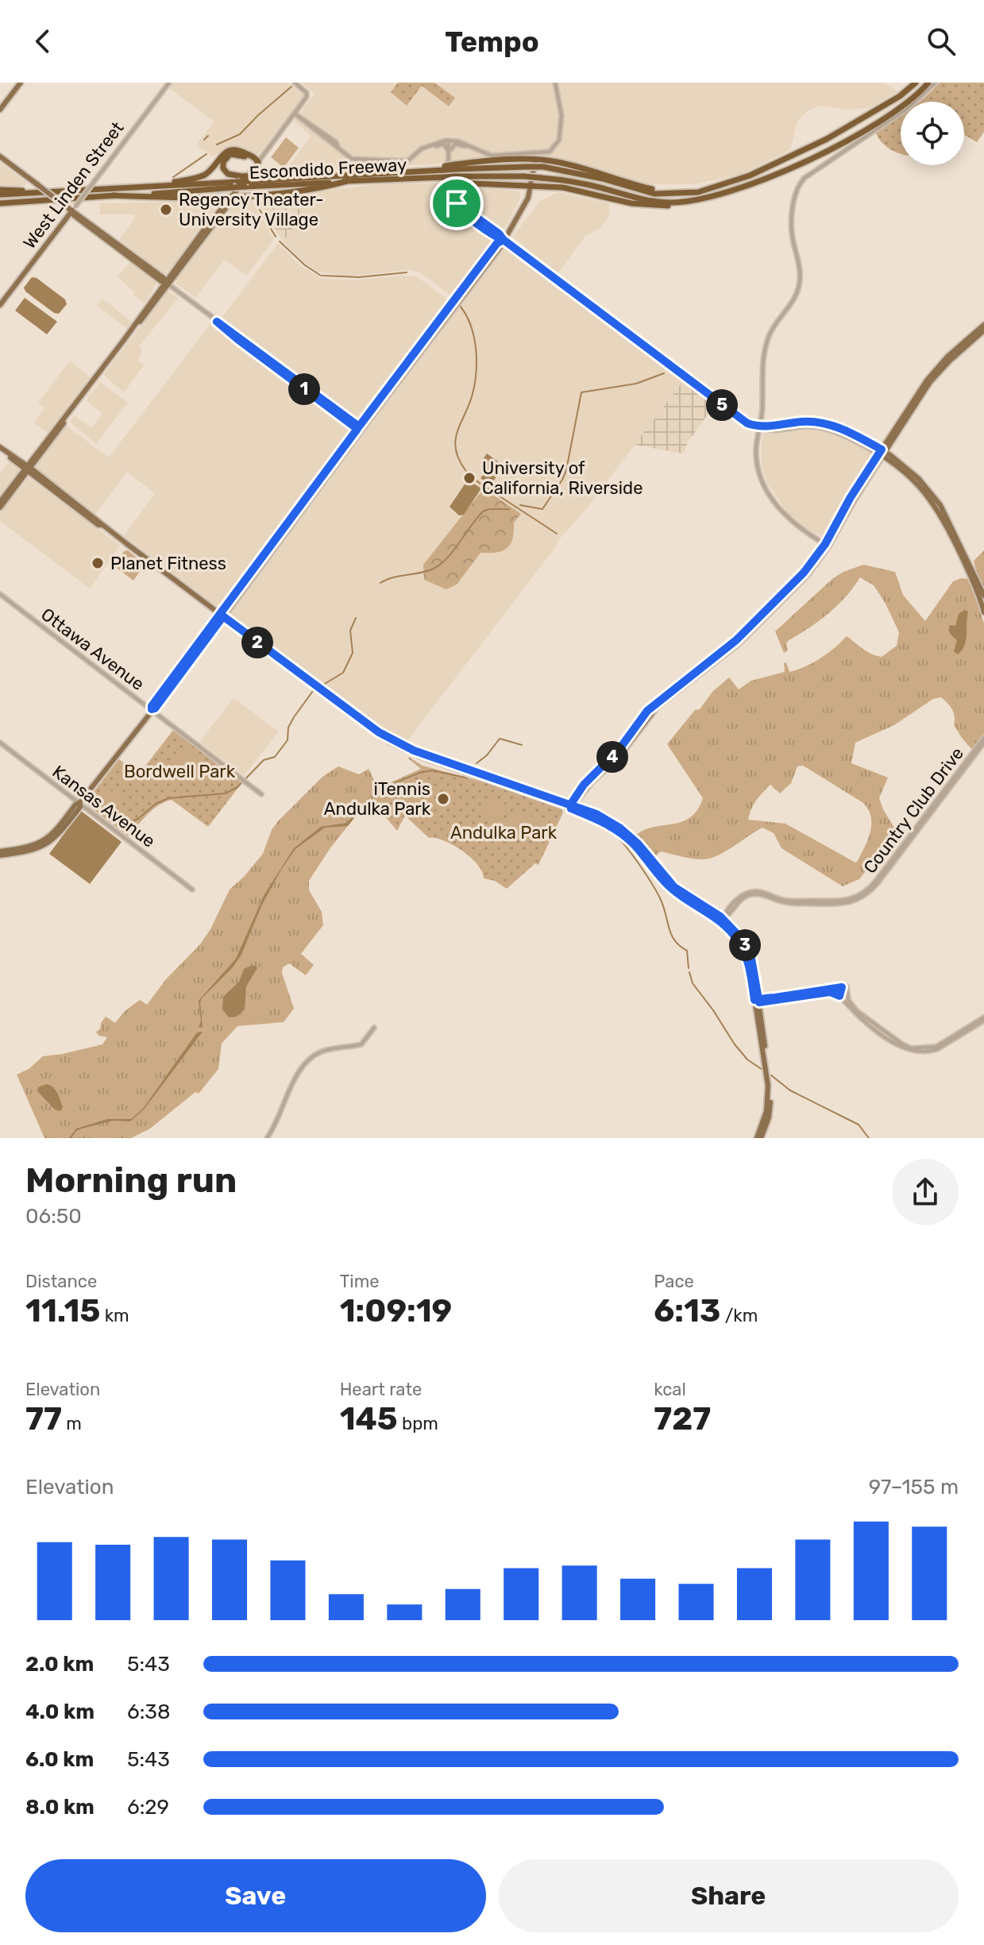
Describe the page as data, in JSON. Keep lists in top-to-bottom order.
{
  "streets": {
    "highway": ["Escondido Freeway"],
    "main road": ["West Linden Street"],
    "street": ["Ottawa Avenue", "Kansas Avenue", "Country Club Drive"]
  },
  "parks": ["Bordwell Park", "Andulka Park"],
  "places": [
    "Regency Theater- University Village",
    "University of California, Riverside",
    "Planet Fitness",
    "iTennis Andulka Park"
  ],
  "page": {
    "header": "Tempo",
    "pins": [
      "1",
      "5",
      "2",
      "4",
      "3"
    ],
    "heading": ["Morning run", "06:50"],
    "stats": [
      ["Distance", "11.15 km"],
      ["Time", "1:09:19"],
      ["Pace", "6:13 /km"],
      ["Elevation", "77 m"],
      ["Heart rate", "145 bpm"],
      ["kcal", "727"]
    ],
    "chart": ["Elevation", "97–155 m"],
    "list": [
      {
        "name": "2.0 km",
        "note": "5:43"
      },
      {
        "name": "4.0 km",
        "note": "6:38"
      },
      {
        "name": "6.0 km",
        "note": "5:43"
      },
      {
        "name": "8.0 km",
        "note": "6:29"
      }
    ],
    "buttons": ["Save", "Share"]
  }
}
